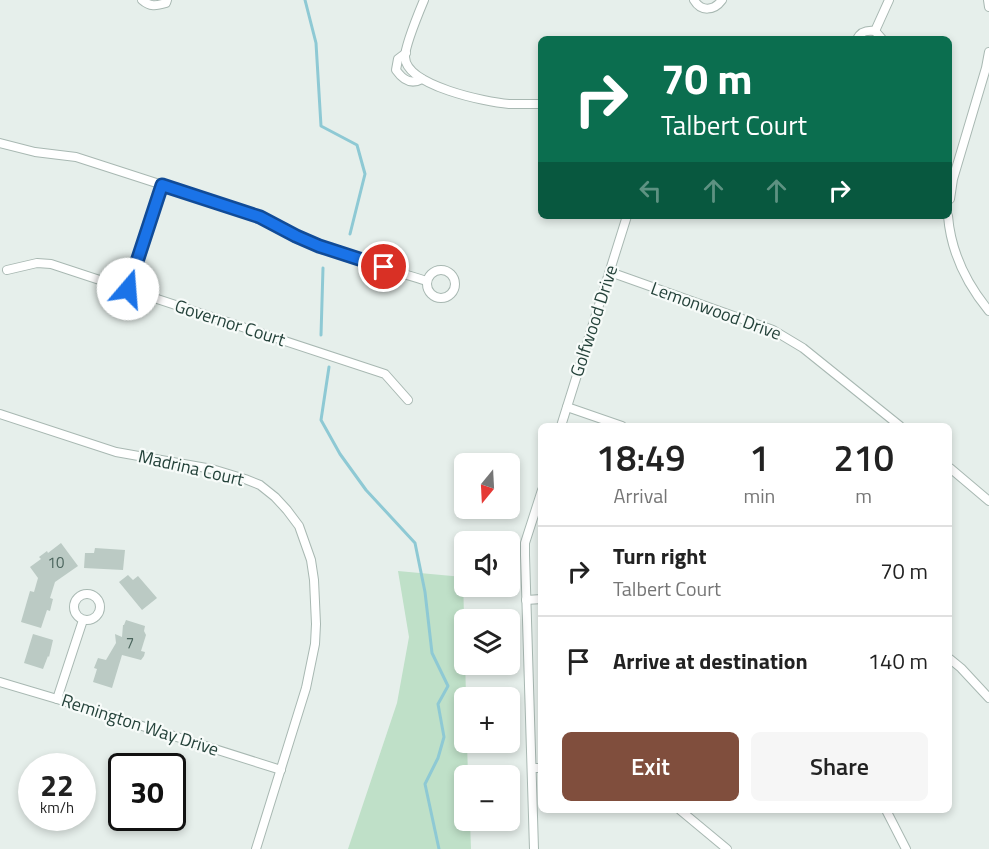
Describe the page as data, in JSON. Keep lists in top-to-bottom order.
{
  "streets": {
    "street": [
      "Lemonwood Drive",
      "Golfwood Drive",
      "Governor Court",
      "Madrina Court",
      "Remington Way Drive"
    ]
  },
  "crossings": [
    ["Lemonwood Drive", "Golfwood Drive"],
    ["Madrina Court", "Remington Way Drive"]
  ],
  "house_numbers": ["10", "7"],
  "north": "bottom",
  "page": {
    "turn": ["70 m", "Talbert Court"],
    "eta": [
      "18:49",
      "Arrival",
      "1",
      "min",
      "210",
      "m"
    ],
    "map_buttons": ["+", "−"],
    "list": [
      {
        "name": "Turn right",
        "note": "Talbert Court",
        "value": "70 m"
      },
      {
        "name": "Arrive at destination",
        "value": "140 m"
      }
    ],
    "buttons": ["Exit", "Share"],
    "speed": "22 km/h",
    "limit": "30"
  }
}
